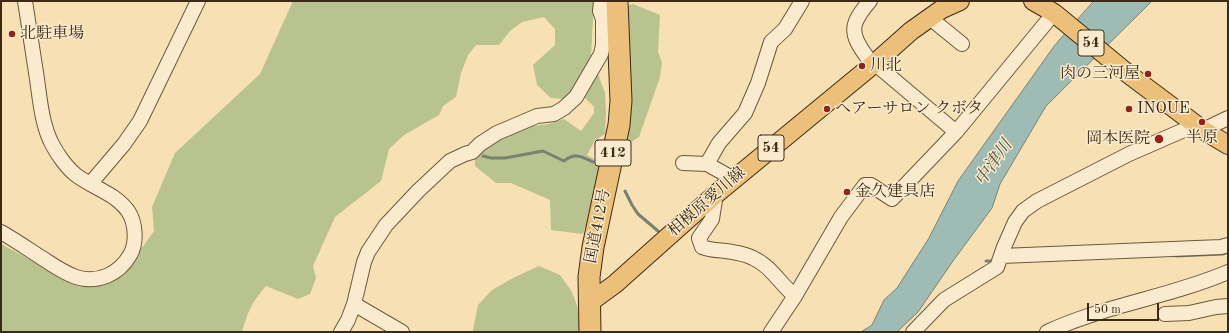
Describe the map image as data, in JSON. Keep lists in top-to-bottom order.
{
  "streets": {
    "highway": ["412", "国道412号"],
    "main road": ["54", "相模原愛川線"]
  },
  "crossings": [
    ["相模原愛川線", "国道412号"]
  ],
  "water": ["中津川"],
  "places": [
    "北駐車場",
    "川北",
    "肉の三河屋",
    "ヘアーサロン クボタ",
    "INOUE",
    "半原",
    "岡本医院",
    "金久建具店"
  ],
  "scale_bar": "50 m"
}
